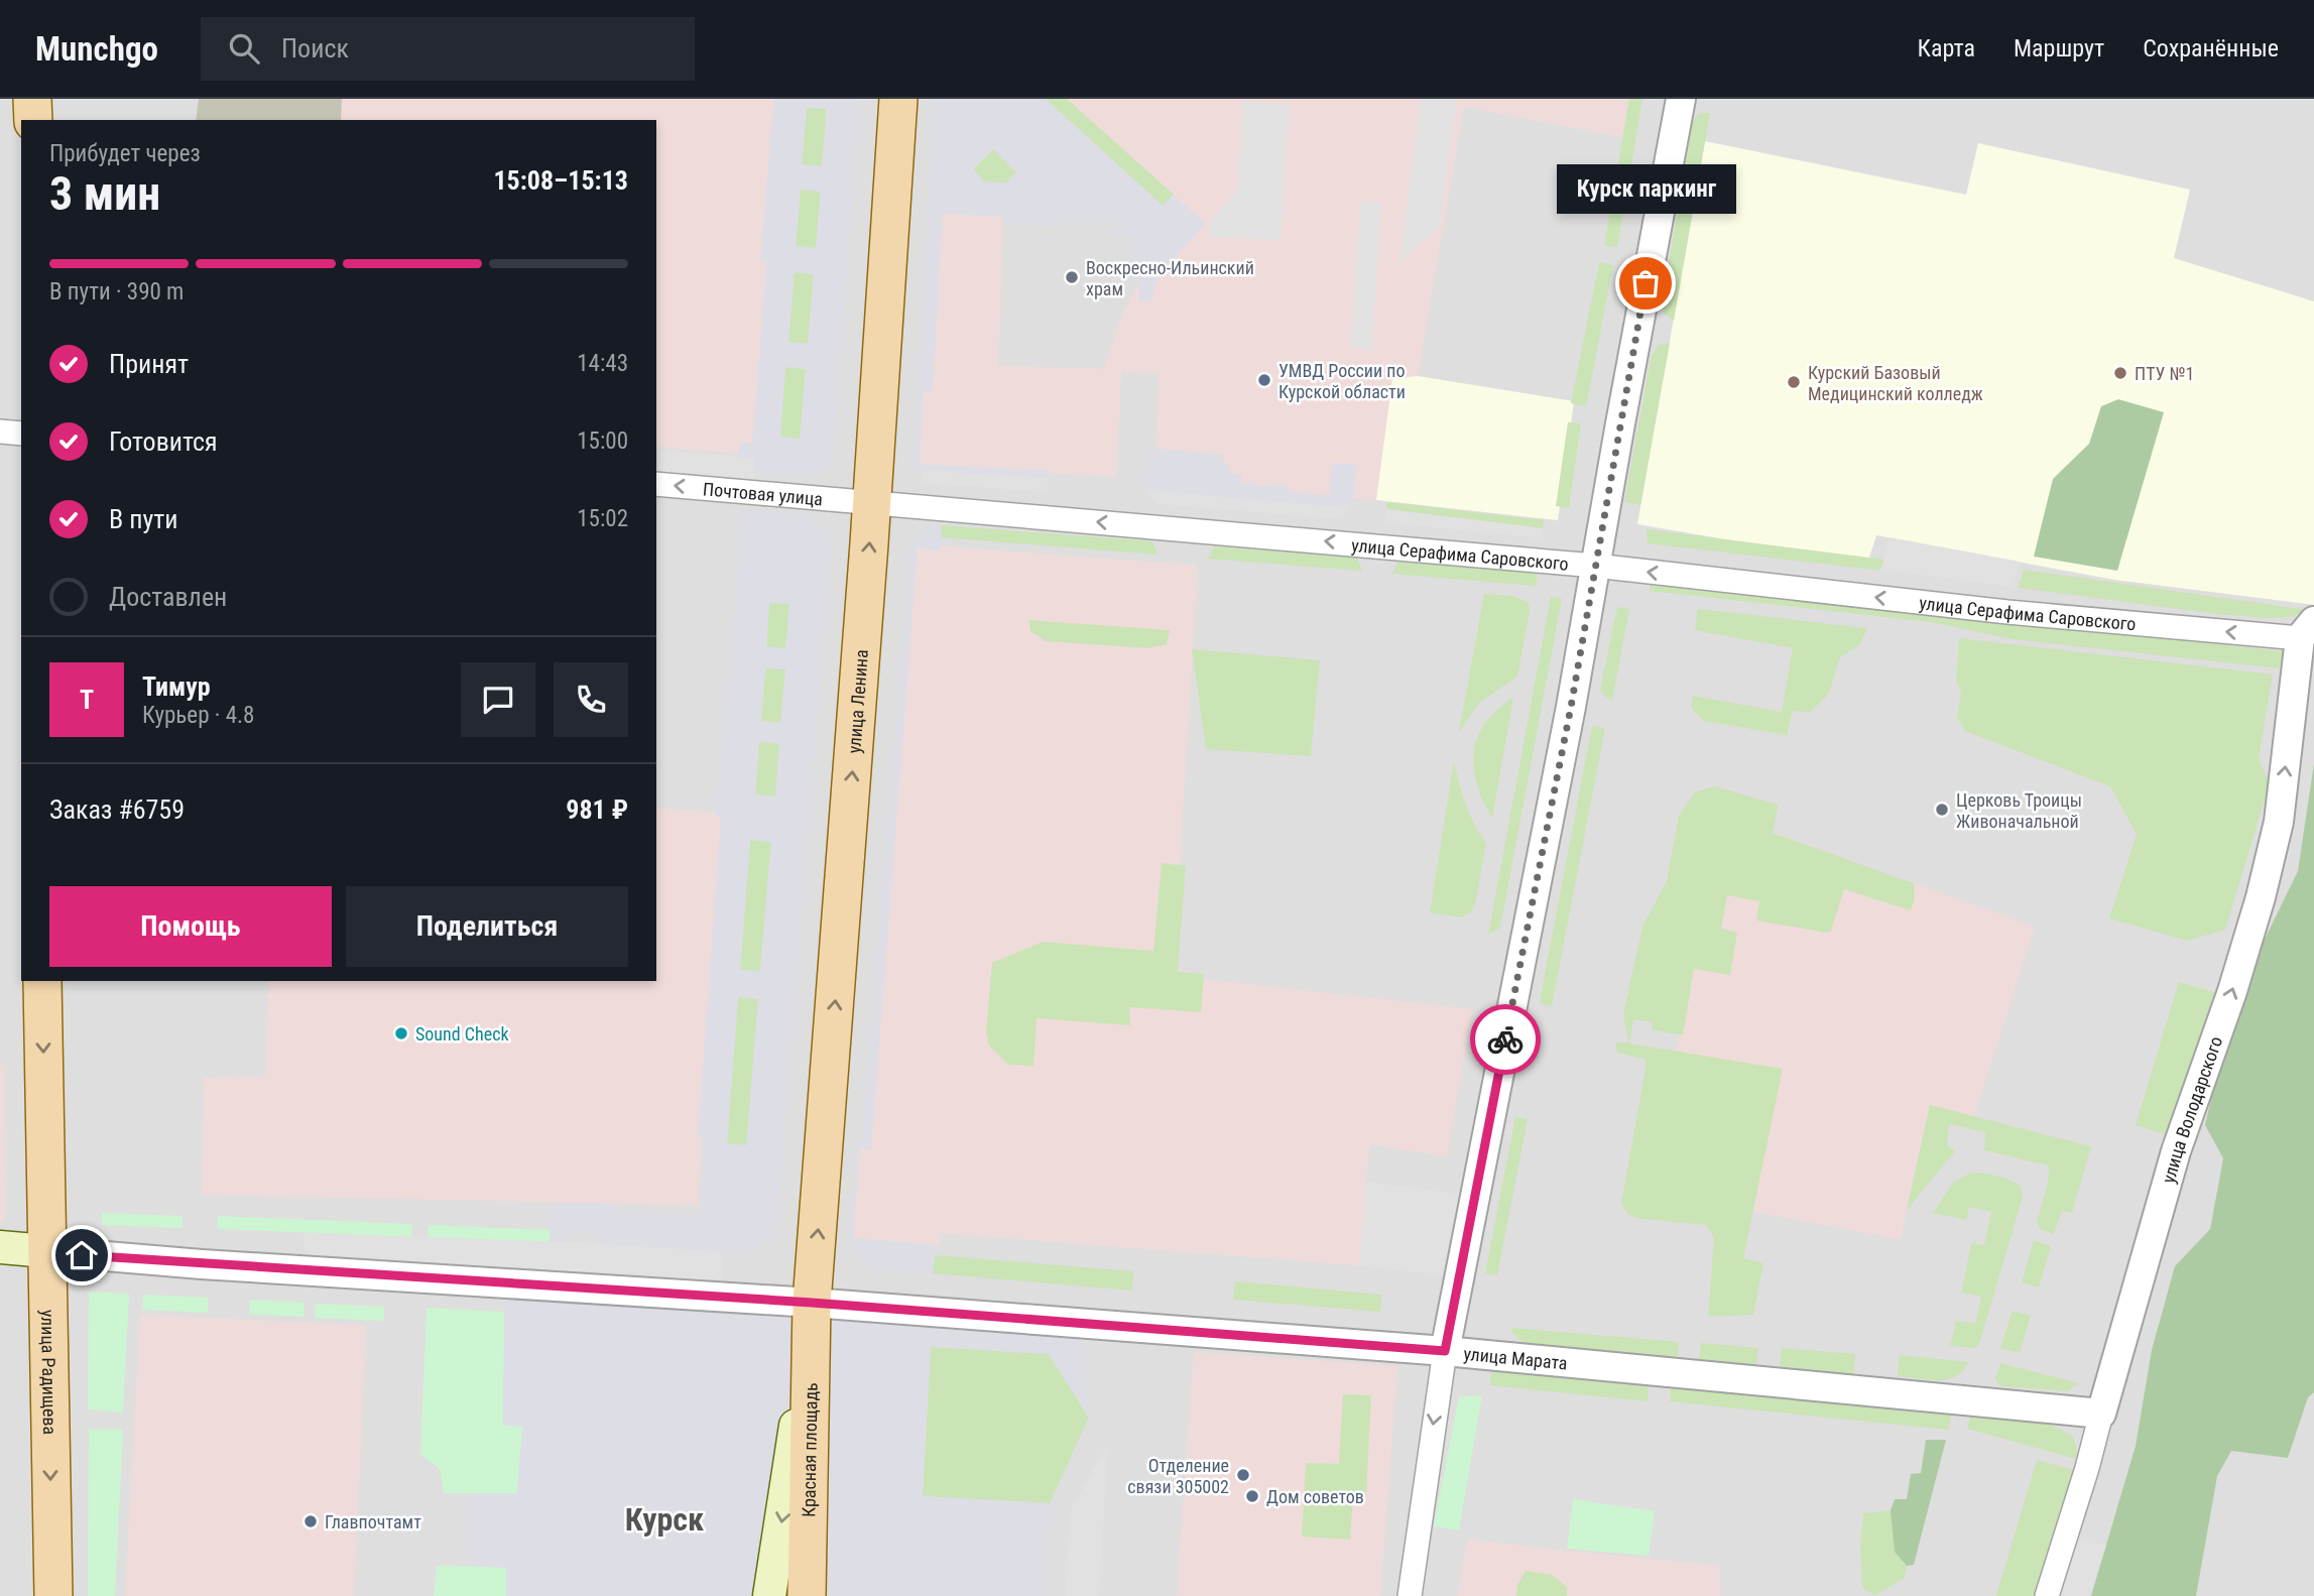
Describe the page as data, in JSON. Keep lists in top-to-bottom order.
{
  "streets": {
    "main road": [
      "улица Ленина",
      "улица Марата",
      "улица Радищева",
      "Красная площадь"
    ],
    "street": ["Почтовая улица", "улица Серафима Саровского", "улица Володарского"]
  },
  "crossings": [
    ["Почтовая улица", "улица Серафима Саровского"],
    ["Почтовая улица", "улица Ленина"],
    ["улица Серафима Саровского", "улица Ленина"],
    ["улица Серафима Саровского", "улица Володарского"],
    ["улица Ленина", "улица Марата"],
    ["улица Ленина", "Красная площадь"],
    ["улица Володарского", "улица Марата"],
    ["улица Марата", "улица Радищева"],
    ["улица Марата", "Красная площадь"]
  ],
  "one_way": [
    "Почтовая улица",
    "улица Серафима Саровского",
    "улица Ленина",
    "улица Володарского",
    "улица Радищева"
  ],
  "districts": ["Курск"],
  "places": [
    "Воскресно-Ильинский храм",
    "Курск паркинг",
    "ПТУ №1",
    "УМВД России по Курской области",
    "Курский Базовый Медицинский колледж",
    "Церковь Троицы Живоначальной",
    "Sound Check",
    "Отделение связи 305002",
    "Дом советов",
    "Главпочтамт"
  ],
  "page": {
    "header": "Munchgo",
    "search": "Поиск",
    "nav": ["Карта", "Маршрут", "Сохранённые"],
    "heading": ["3 мин", "Прибудет через", "15:08–15:13"],
    "panel": [
      "Тимур",
      "Курьер · 4.8",
      "Заказ #6759",
      "981 ₽"
    ],
    "bubble": "Курск паркинг",
    "bar": "В пути · 390 m",
    "list": [
      ["Принят", "14:43"],
      ["Готовится", "15:00"],
      ["В пути", "15:02"],
      "Доставлен"
    ],
    "round": "Т",
    "buttons": ["Помощь", "Поделиться"]
  }
}
